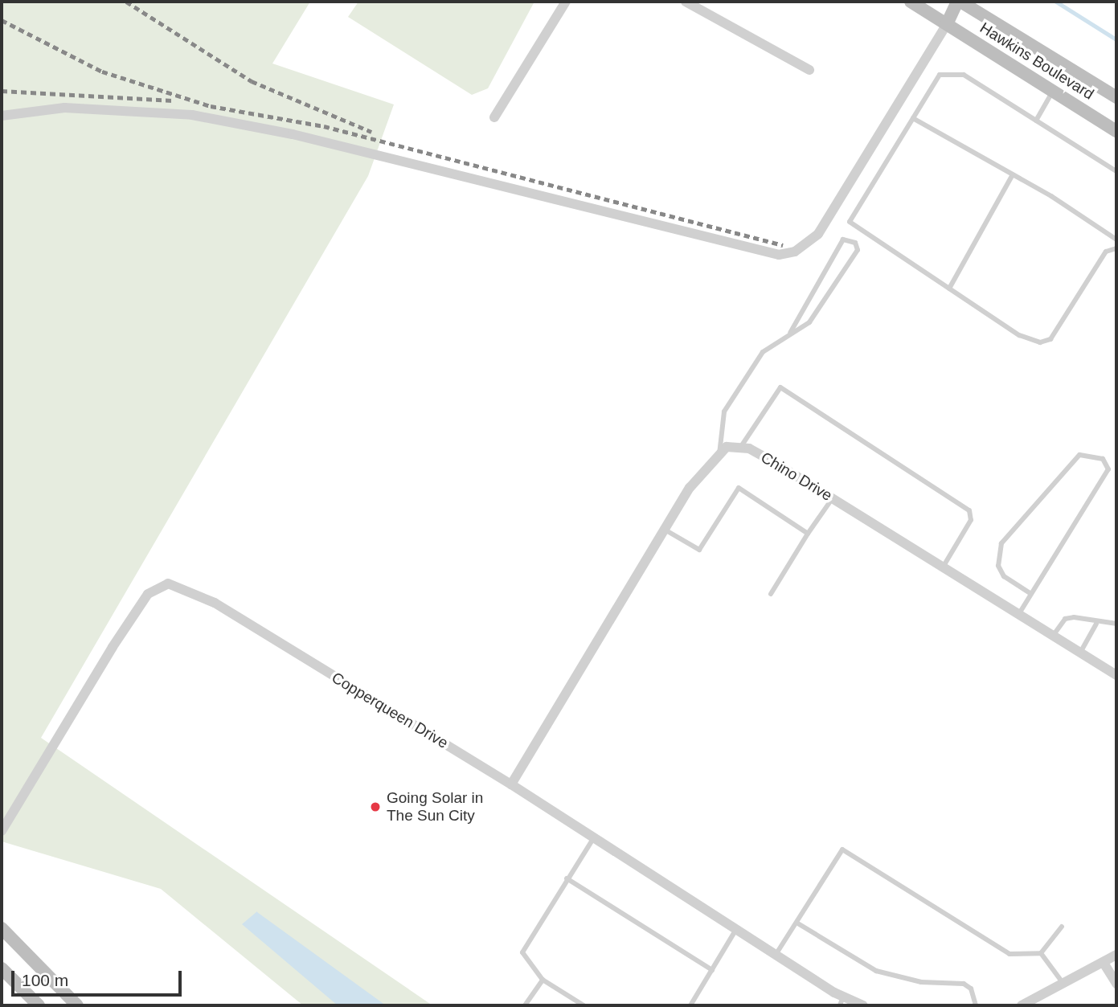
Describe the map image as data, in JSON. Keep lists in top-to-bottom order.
{
  "streets": {
    "main road": ["Hawkins Boulevard"],
    "street": ["Chino Drive", "Copperqueen Drive"]
  },
  "places": ["Going Solar in The Sun City"],
  "scale_bar": "100 m"
}
